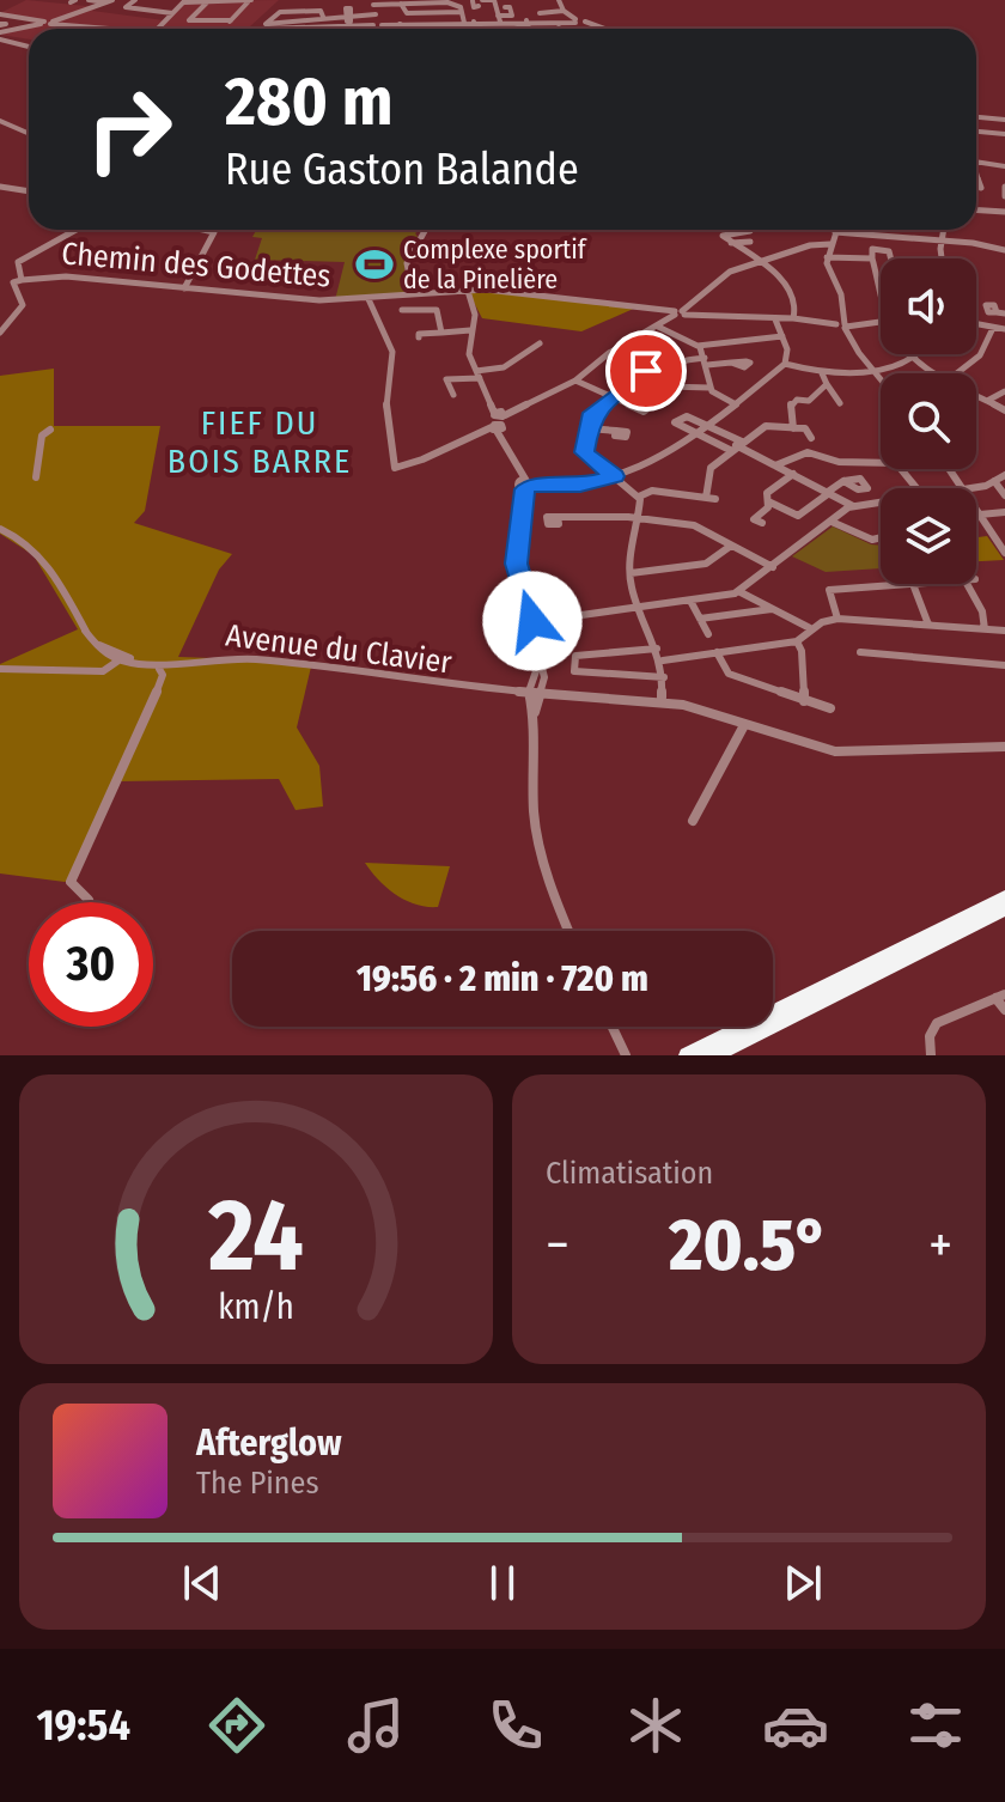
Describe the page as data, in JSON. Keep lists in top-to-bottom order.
{
  "streets": {
    "street": ["Chemin des Godettes", "Avenue du Clavier"]
  },
  "districts": ["FIEF DU BOIS BARRE"],
  "places": {
    "sports": ["Complexe sportif de la Pinelière"]
  },
  "page": {
    "turn": ["280 m", "Rue Gaston Balande"],
    "limit": "30",
    "trip": "19:56 · 2 min · 720 m",
    "tile": "Climatisation",
    "heat": ["−", "20.5°", "+"],
    "song": ["Afterglow", "The Pines"],
    "tabs": "19:54",
    "gauge": ["24", "km/h"]
  }
}
